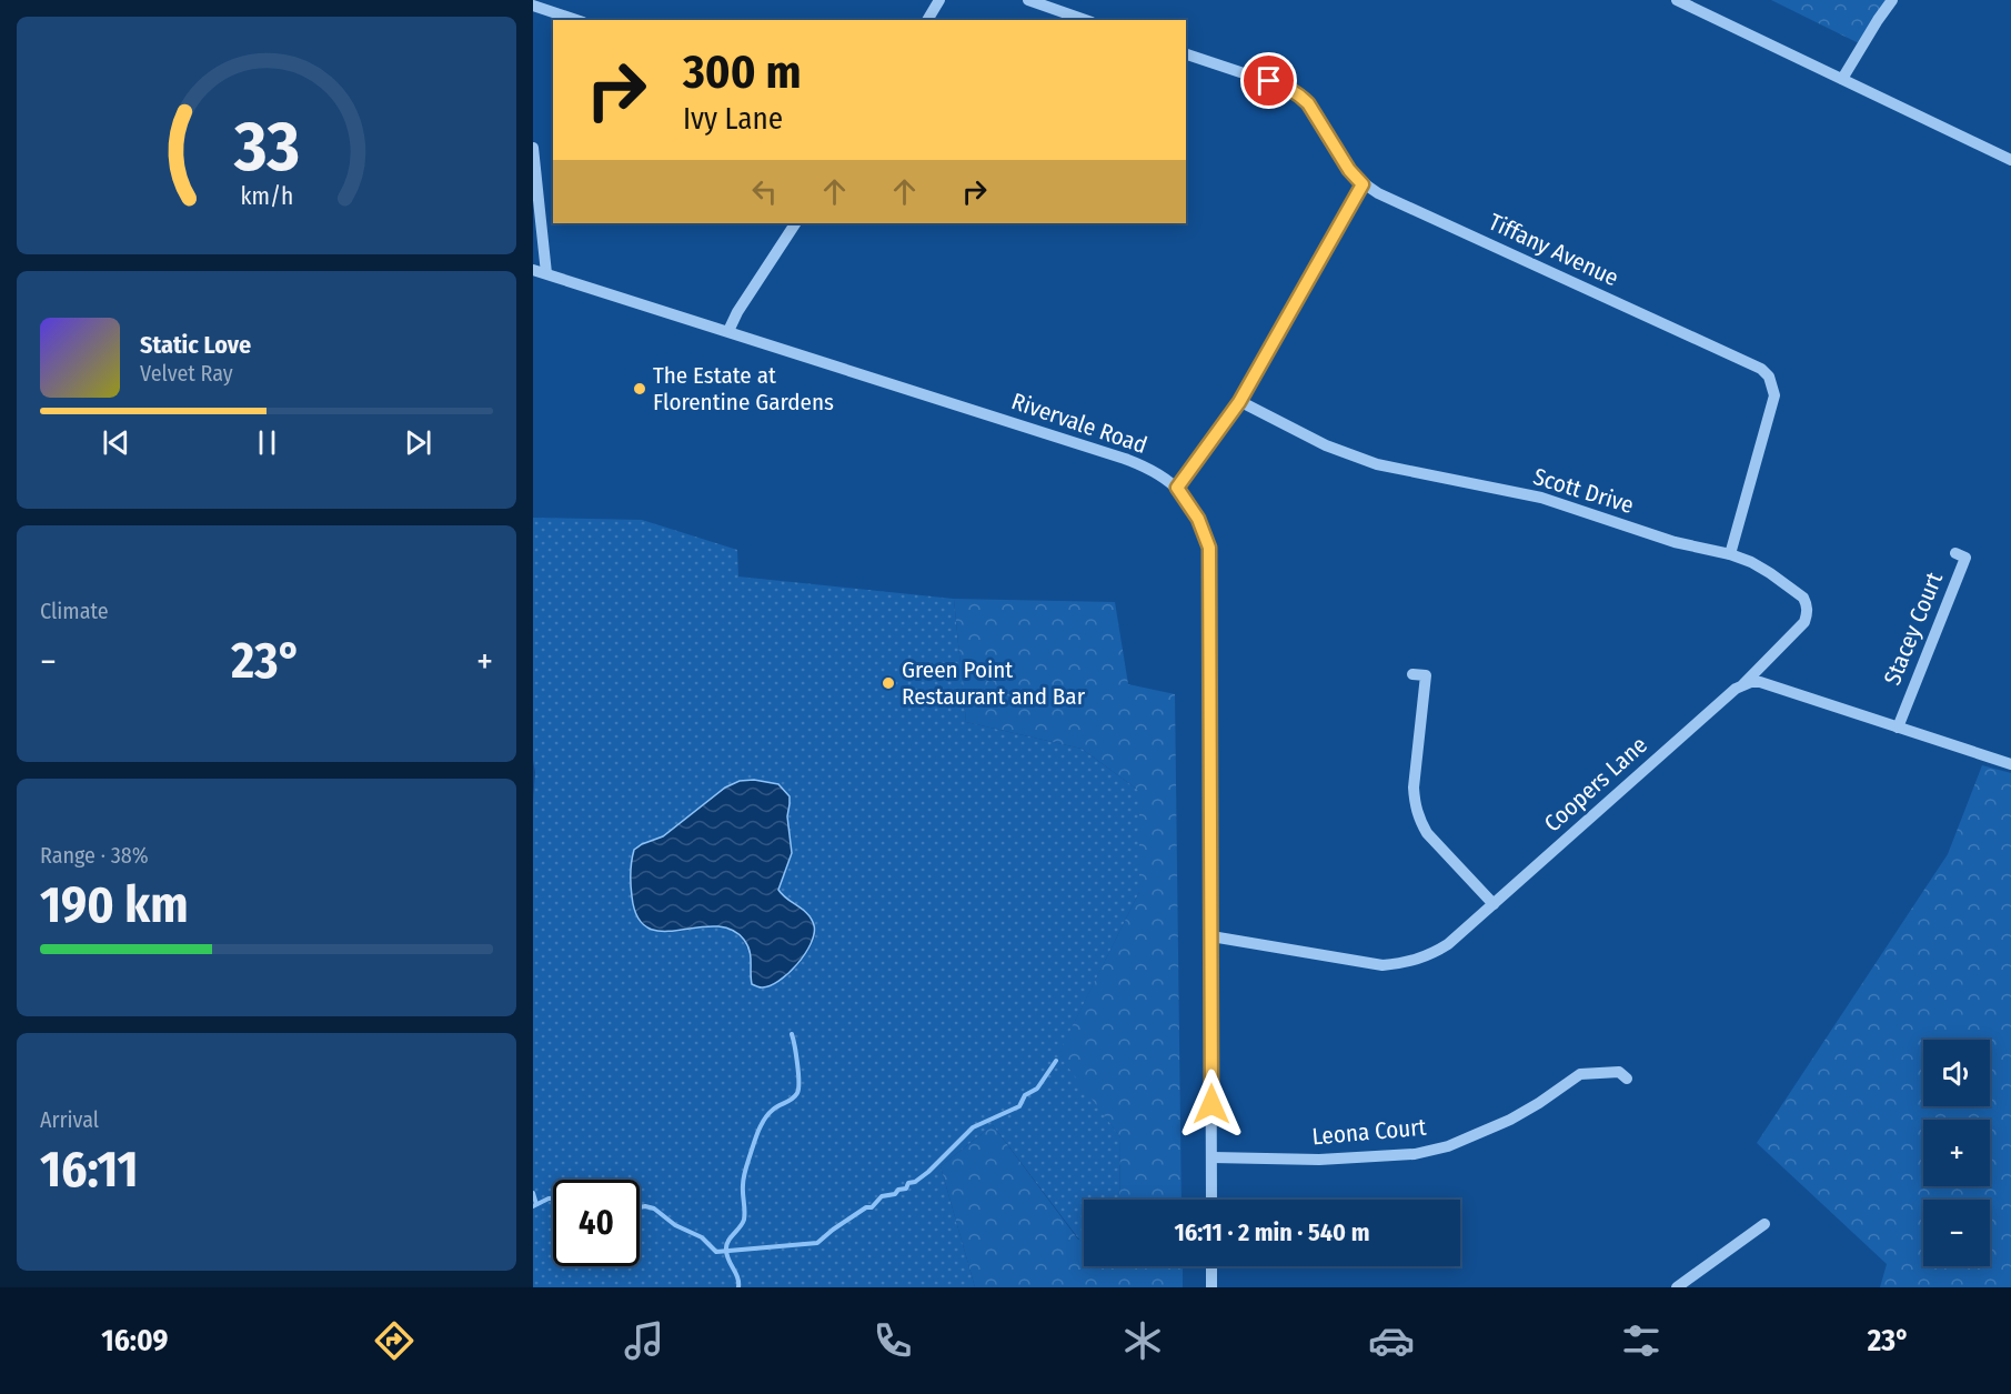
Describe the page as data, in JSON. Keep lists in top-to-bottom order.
{
  "streets": {
    "street": [
      "Tiffany Avenue",
      "Rivervale Road",
      "Scott Drive",
      "Stacey Court",
      "Coopers Lane",
      "Leona Court"
    ]
  },
  "crossings": [
    ["Tiffany Avenue", "Scott Drive"],
    ["Rivervale Road", "Coopers Lane"],
    ["Rivervale Road", "Leona Court"],
    ["Scott Drive", "Coopers Lane"]
  ],
  "places": ["The Estate at Florentine Gardens", "Green Point Restaurant and Bar"],
  "page": {
    "turn": ["300 m", "Ivy Lane"],
    "song": ["Static Love", "Velvet Ray"],
    "tile": [
      "Climate",
      ["Range · 38%", "190 km"],
      ["Arrival", "16:11"]
    ],
    "heat": ["−", "23°", "+"],
    "map_buttons": ["+", "−"],
    "limit": "40",
    "trip": "16:11 · 2 min · 540 m",
    "tabs": ["16:09", "23°"],
    "gauge": ["33", "km/h"]
  }
}
